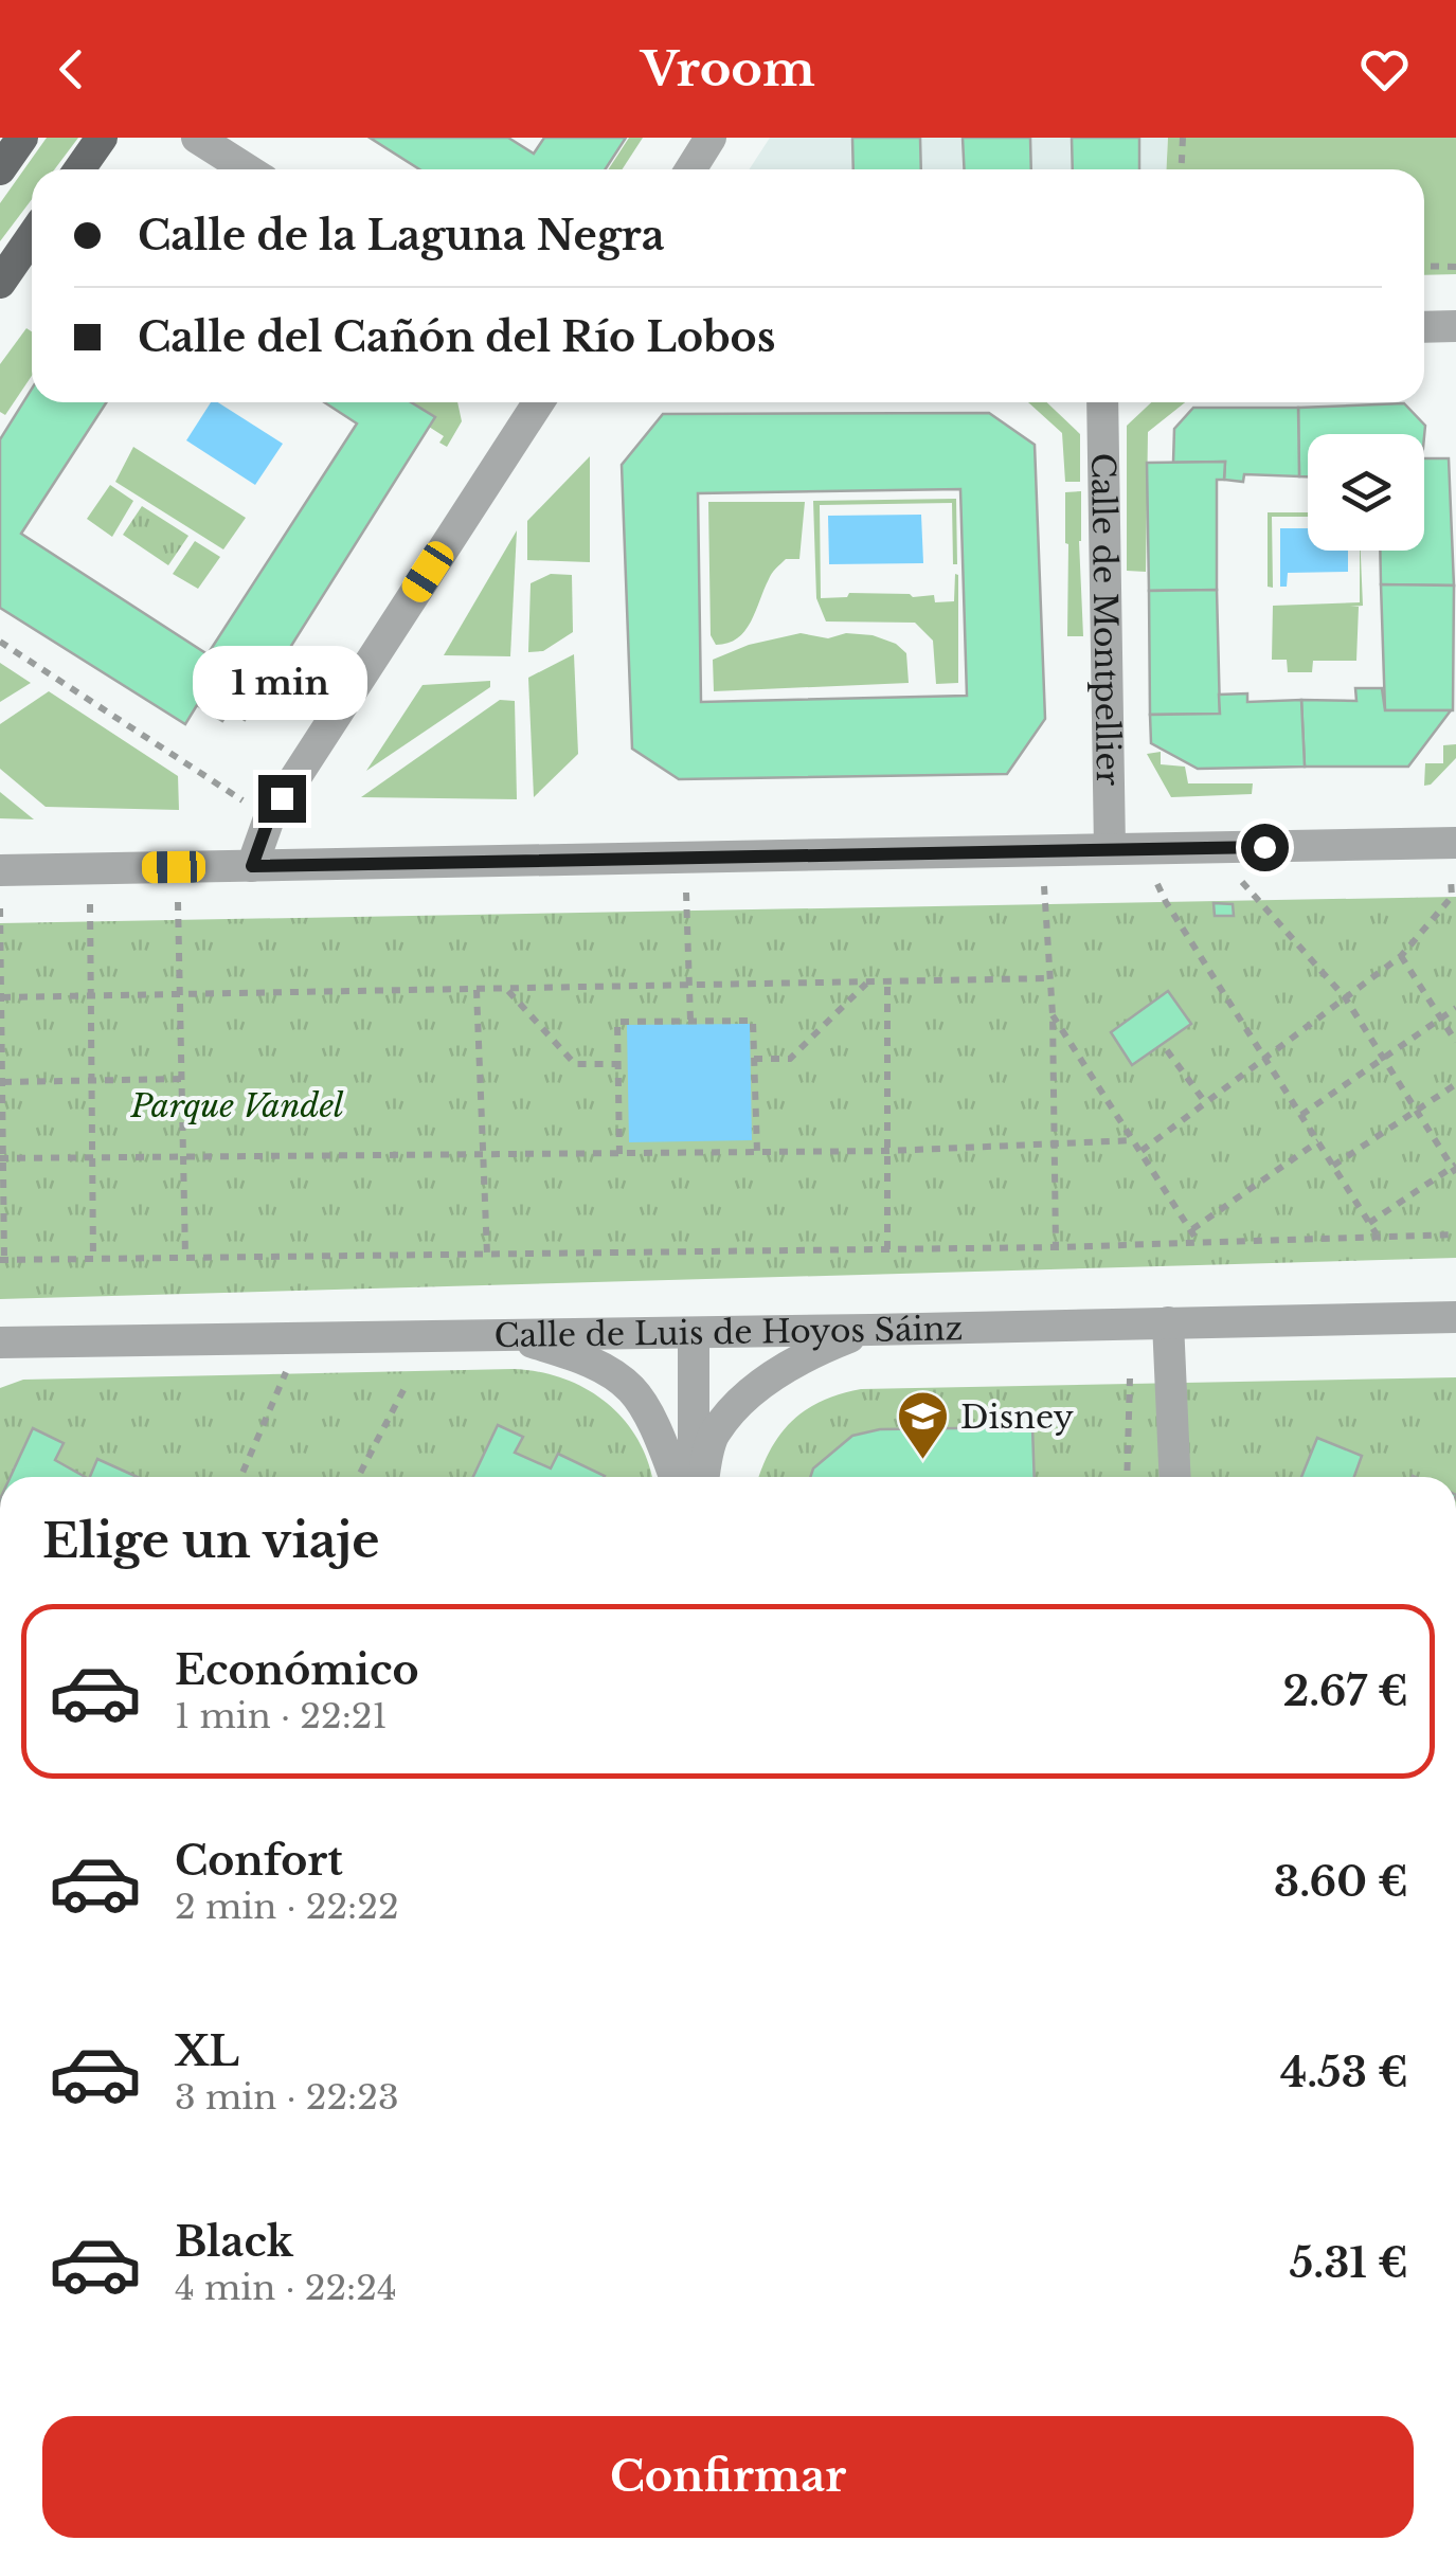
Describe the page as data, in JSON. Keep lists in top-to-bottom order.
{
  "streets": {
    "street": ["Calle de Montpellier", "Calle de Luis de Hoyos Sáinz"]
  },
  "parks": ["Parque Vandel"],
  "places": {
    "school or university": ["Disney"]
  },
  "page": {
    "header": "Vroom",
    "banner": ["Calle de la Laguna Negra", "Calle del Cañón del Río Lobos"],
    "bubble": "1 min",
    "heading": "Elige un viaje",
    "list": [
      {
        "name": "Económico",
        "note": "1 min · 22:21",
        "value": "2.67 €"
      },
      {
        "name": "Confort",
        "note": "2 min · 22:22",
        "value": "3.60 €"
      },
      {
        "name": "XL",
        "note": "3 min · 22:23",
        "value": "4.53 €"
      },
      {
        "name": "Black",
        "note": "4 min · 22:24",
        "value": "5.31 €"
      }
    ],
    "buttons": "Confirmar"
  }
}
